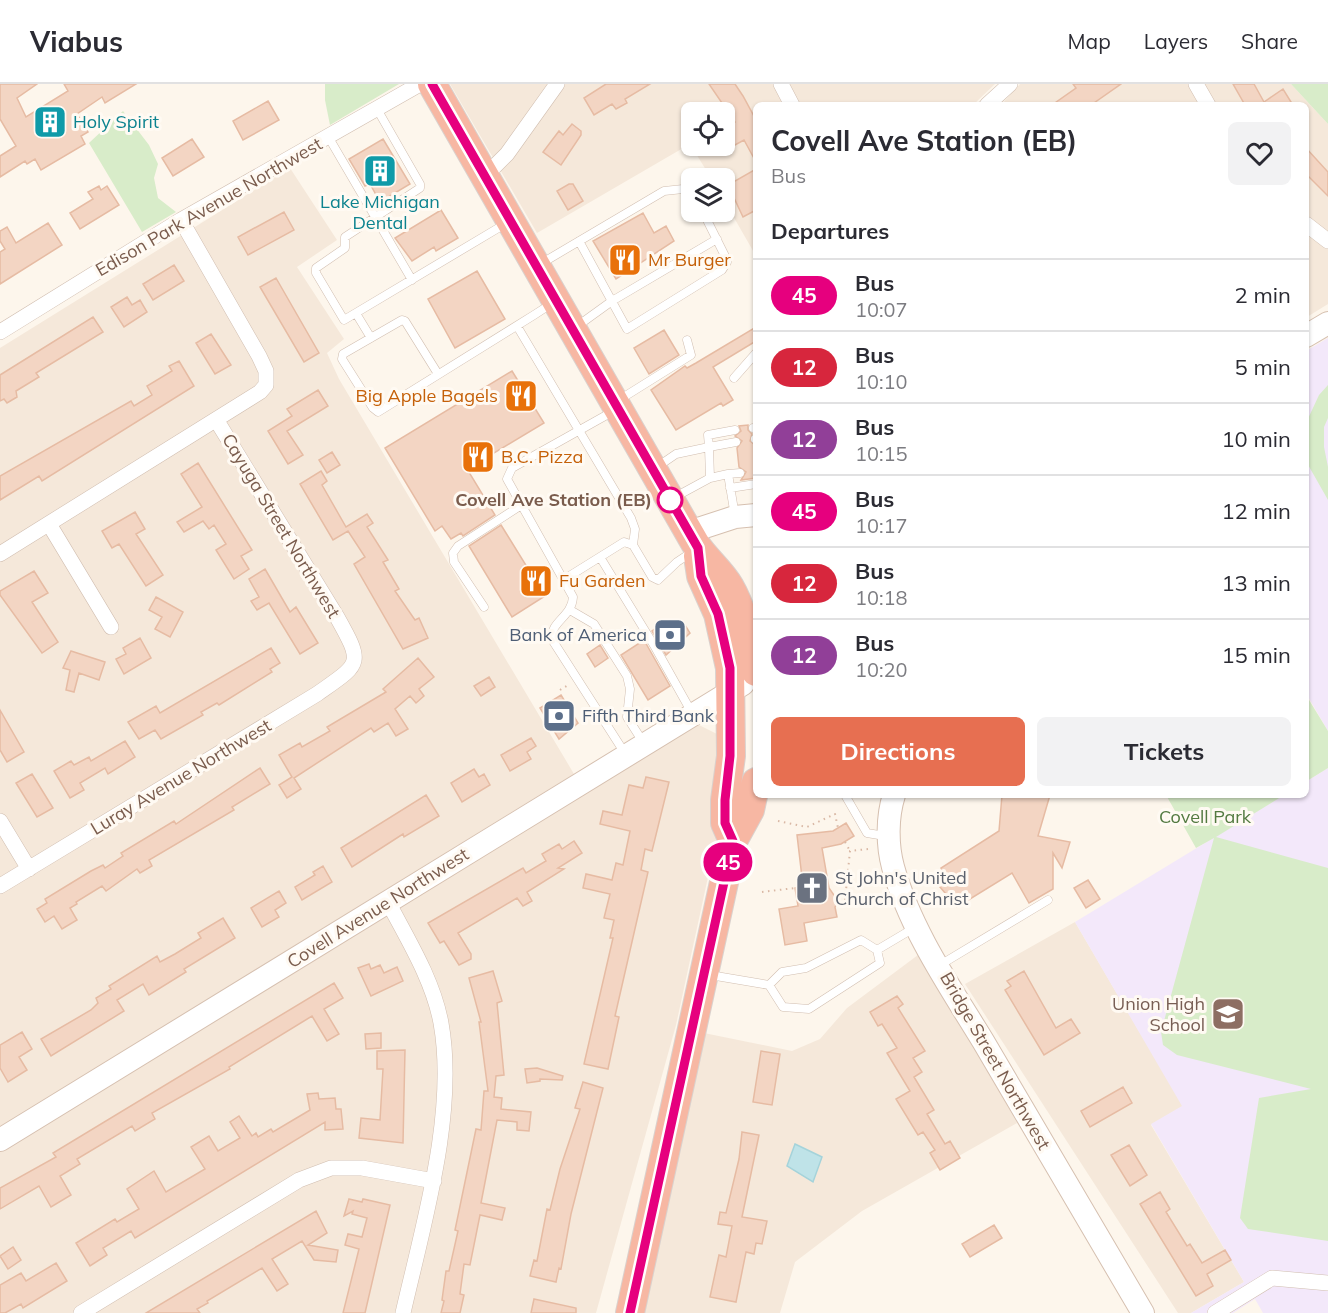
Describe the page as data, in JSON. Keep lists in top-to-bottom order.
{
  "streets": {
    "street": [
      "Edison Park Avenue Northwest",
      "Cayuga Street Northwest",
      "Luray Avenue Northwest",
      "Covell Avenue Northwest",
      "Bridge Street Northwest"
    ]
  },
  "crossings": [
    ["Edison Park Avenue Northwest", "Cayuga Street Northwest"],
    ["Cayuga Street Northwest", "Luray Avenue Northwest"]
  ],
  "parks": ["Covell Park"],
  "places": {
    "building": ["Holy Spirit", "Lake Michigan Dental"],
    "restaurant": [
      "Mr Burger",
      "Big Apple Bagels",
      "B.C. Pizza",
      "Fu Garden"
    ],
    "other": ["Covell Ave Station (EB)"],
    "bank": ["Bank of America", "Fifth Third Bank"],
    "church": ["St John's United Church of Christ"],
    "school or university": ["Union High School"]
  },
  "lines": ["bus line 45"],
  "page": {
    "header": "Viabus",
    "nav": ["Map", "Layers", "Share"],
    "on_map": "45",
    "heading": [
      ["Covell Ave Station (EB)", "Bus"],
      "Departures"
    ],
    "list": [
      {
        "mark": "45",
        "name": "Bus",
        "note": "10:07",
        "value": "2 min"
      },
      {
        "mark": "12",
        "name": "Bus",
        "note": "10:10",
        "value": "5 min"
      },
      {
        "mark": "12",
        "name": "Bus",
        "note": "10:15",
        "value": "10 min"
      },
      {
        "mark": "45",
        "name": "Bus",
        "note": "10:17",
        "value": "12 min"
      },
      {
        "mark": "12",
        "name": "Bus",
        "note": "10:18",
        "value": "13 min"
      },
      {
        "mark": "12",
        "name": "Bus",
        "note": "10:20",
        "value": "15 min"
      }
    ],
    "buttons": ["Directions", "Tickets"]
  }
}
